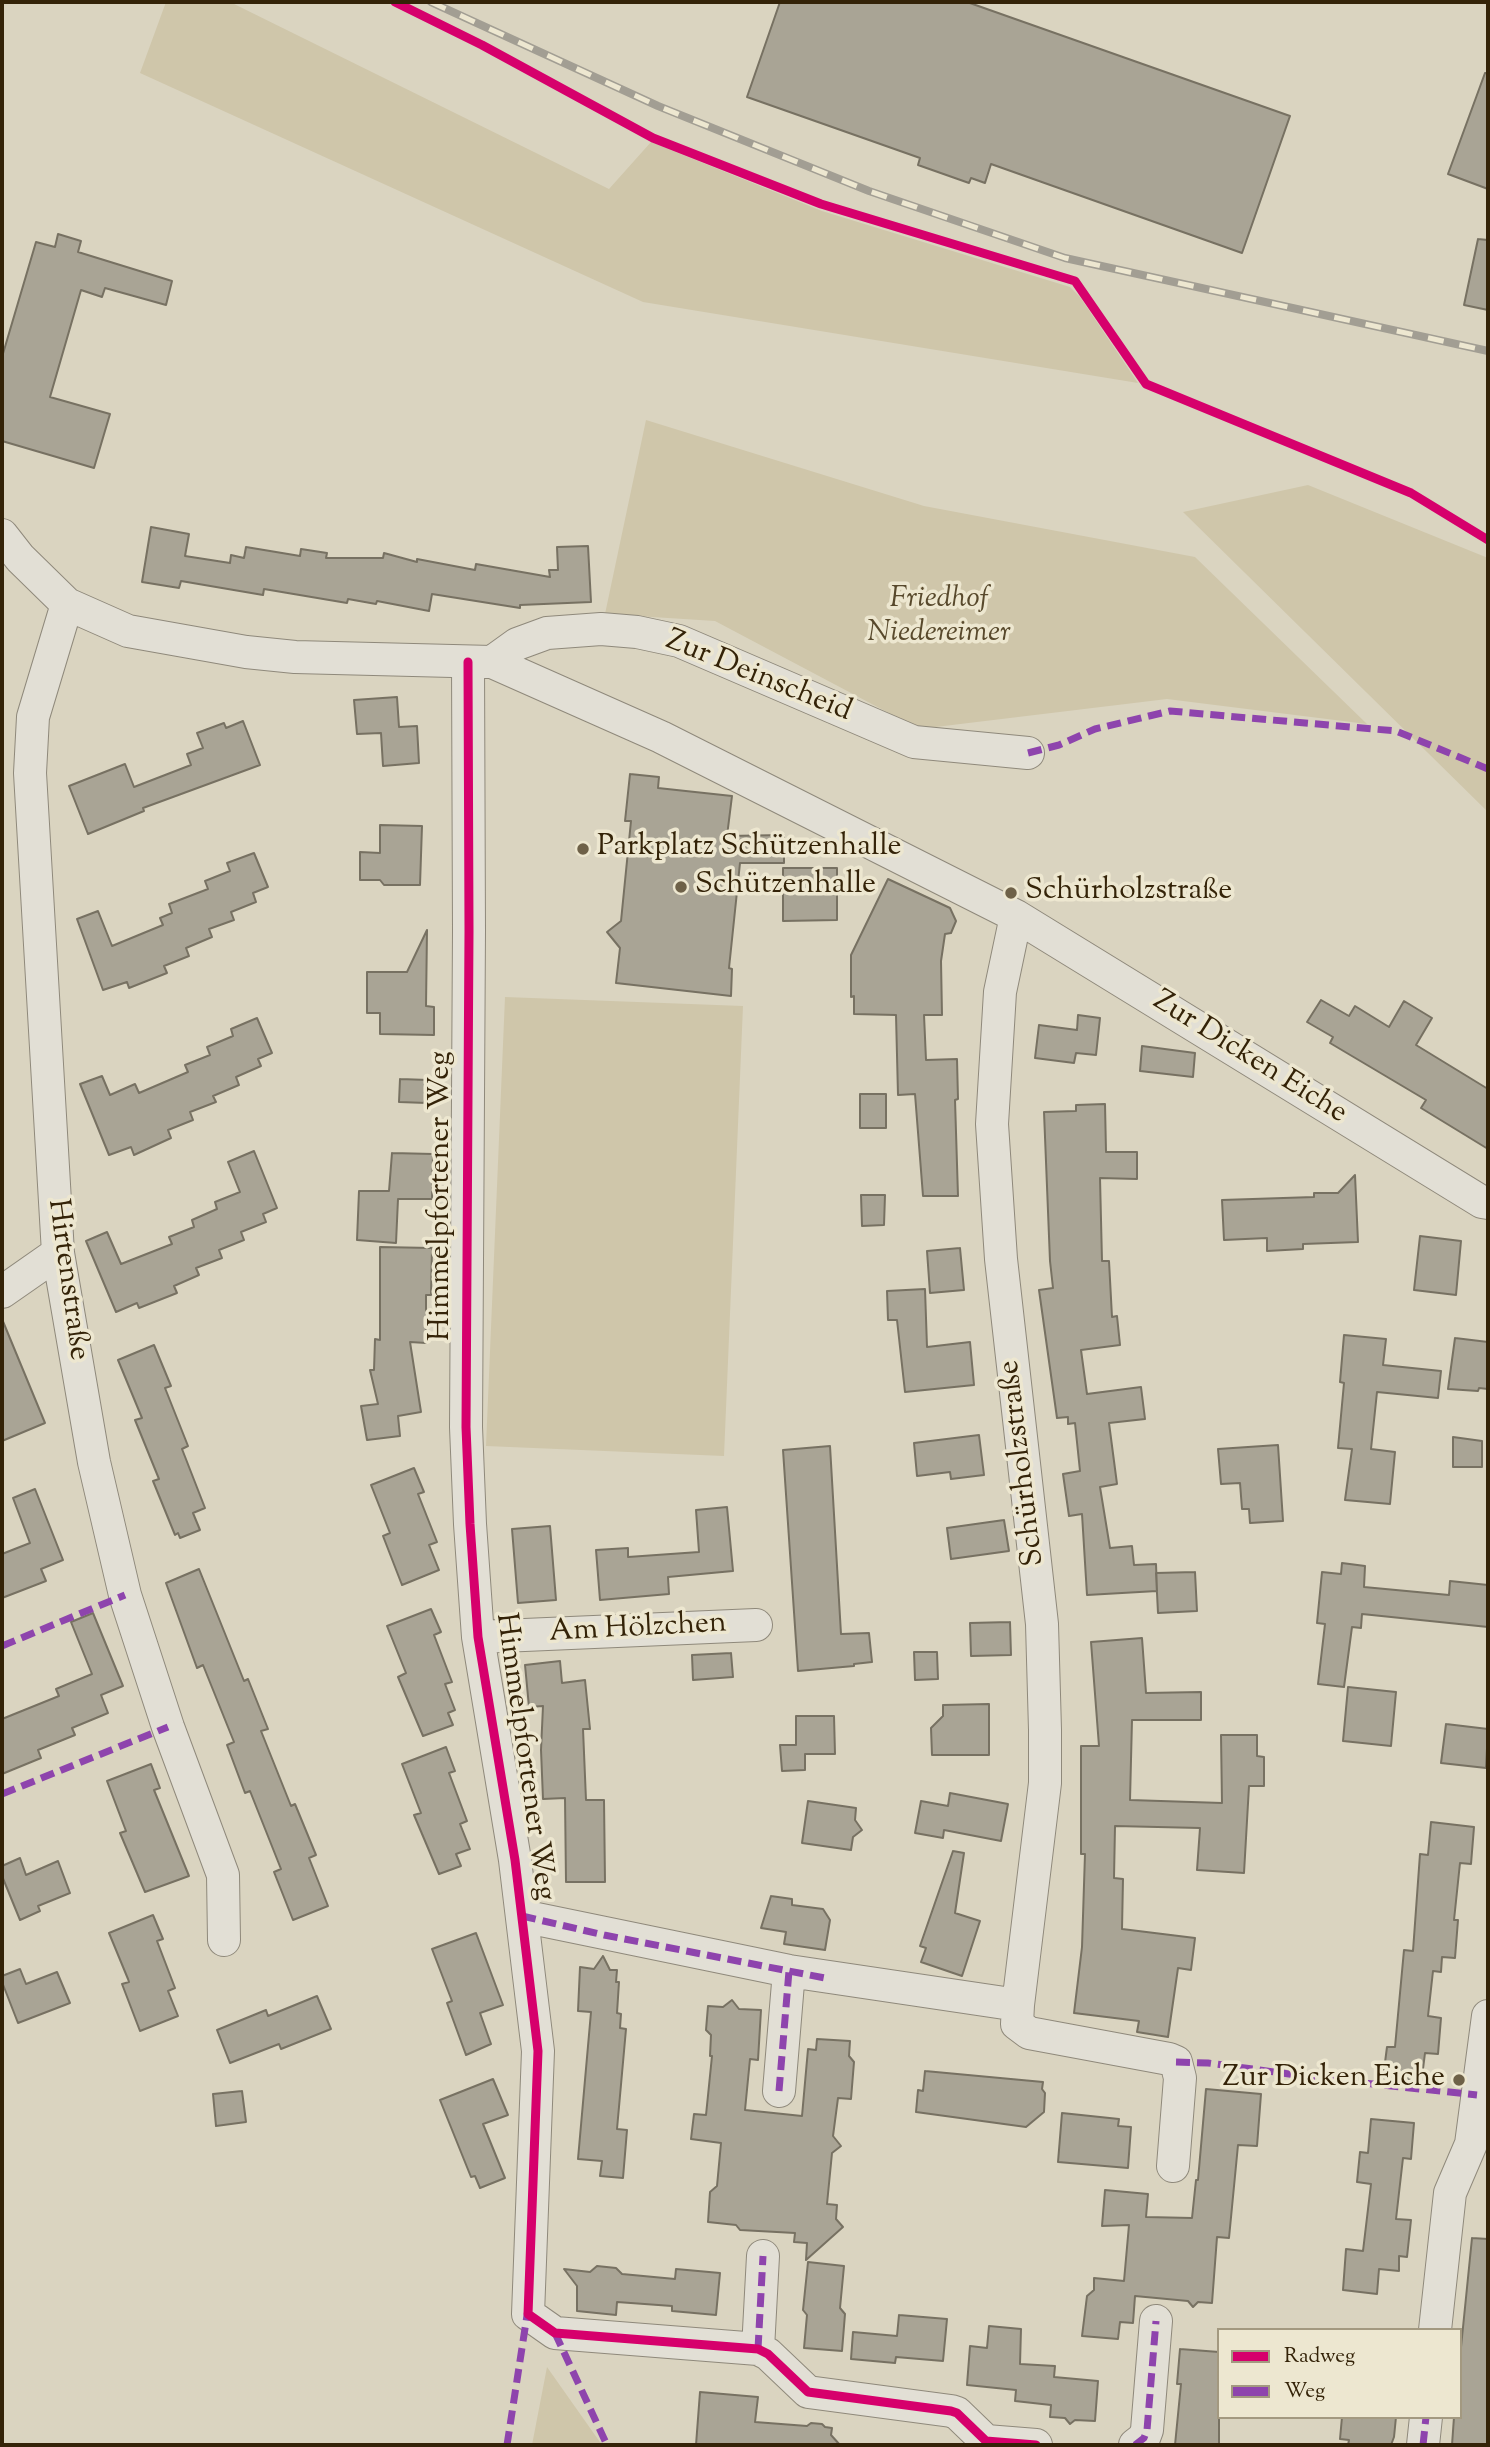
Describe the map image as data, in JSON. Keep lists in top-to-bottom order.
{
  "streets": {
    "street": [
      "Zur Deinscheid",
      "Zur Dicken Eiche",
      "Himmelpfortener Weg",
      "Hirtenstraße",
      "Schürholzstraße",
      "Am Hölzchen"
    ]
  },
  "crossings": [
    ["Zur Deinscheid", "Himmelpfortener Weg"],
    ["Zur Dicken Eiche", "Schürholzstraße"],
    ["Himmelpfortener Weg", "Schürholzstraße"],
    ["Himmelpfortener Weg", "Am Hölzchen"]
  ],
  "parks": ["Friedhof Niedereimer"],
  "places": [
    "Parkplatz Schützenhalle",
    "Schützenhalle",
    "Schürholzstraße",
    "Zur Dicken Eiche"
  ],
  "legend": ["Radweg", "Weg"]
}
